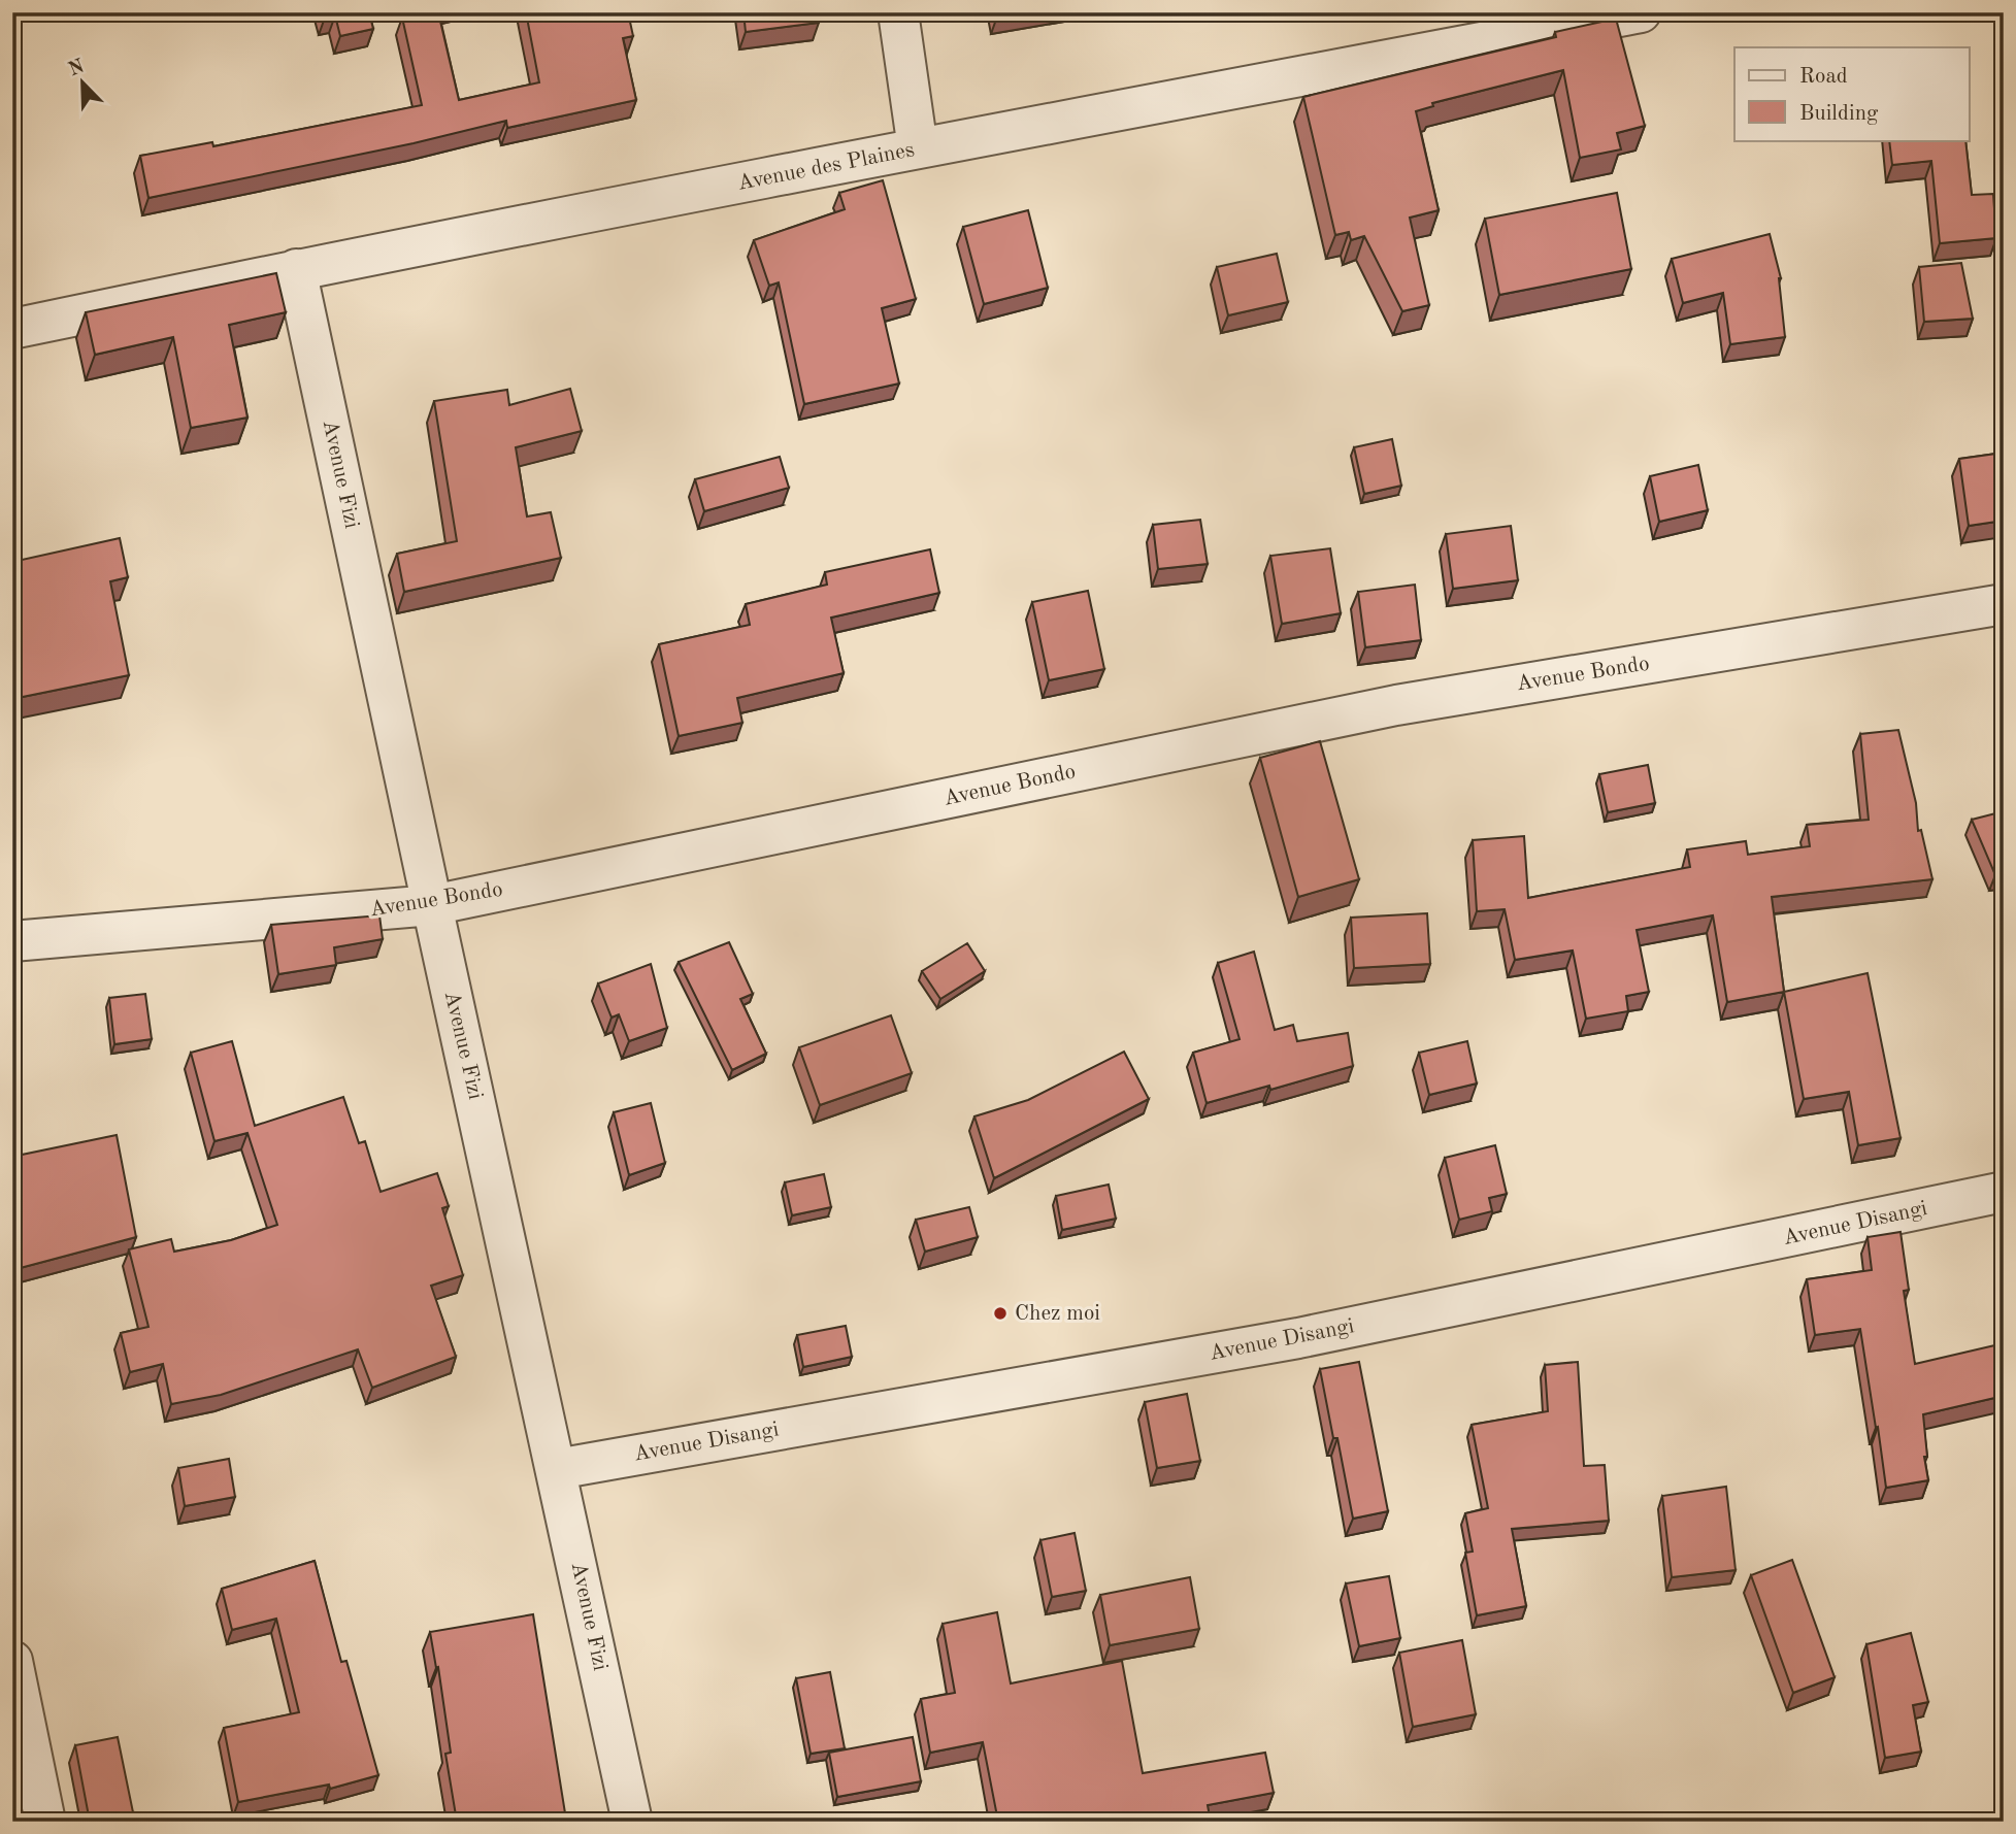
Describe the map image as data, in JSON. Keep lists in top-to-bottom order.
{
  "streets": {
    "street": [
      "Avenue des Plaines",
      "Avenue Fizi",
      "Avenue Bondo",
      "Avenue Disangi"
    ]
  },
  "crossings": [
    ["Avenue des Plaines", "Avenue Fizi"],
    ["Avenue Fizi", "Avenue Bondo"],
    ["Avenue Fizi", "Avenue Disangi"]
  ],
  "places": ["Chez moi"],
  "legend": ["Road", "Building"],
  "north": "top left"
}
